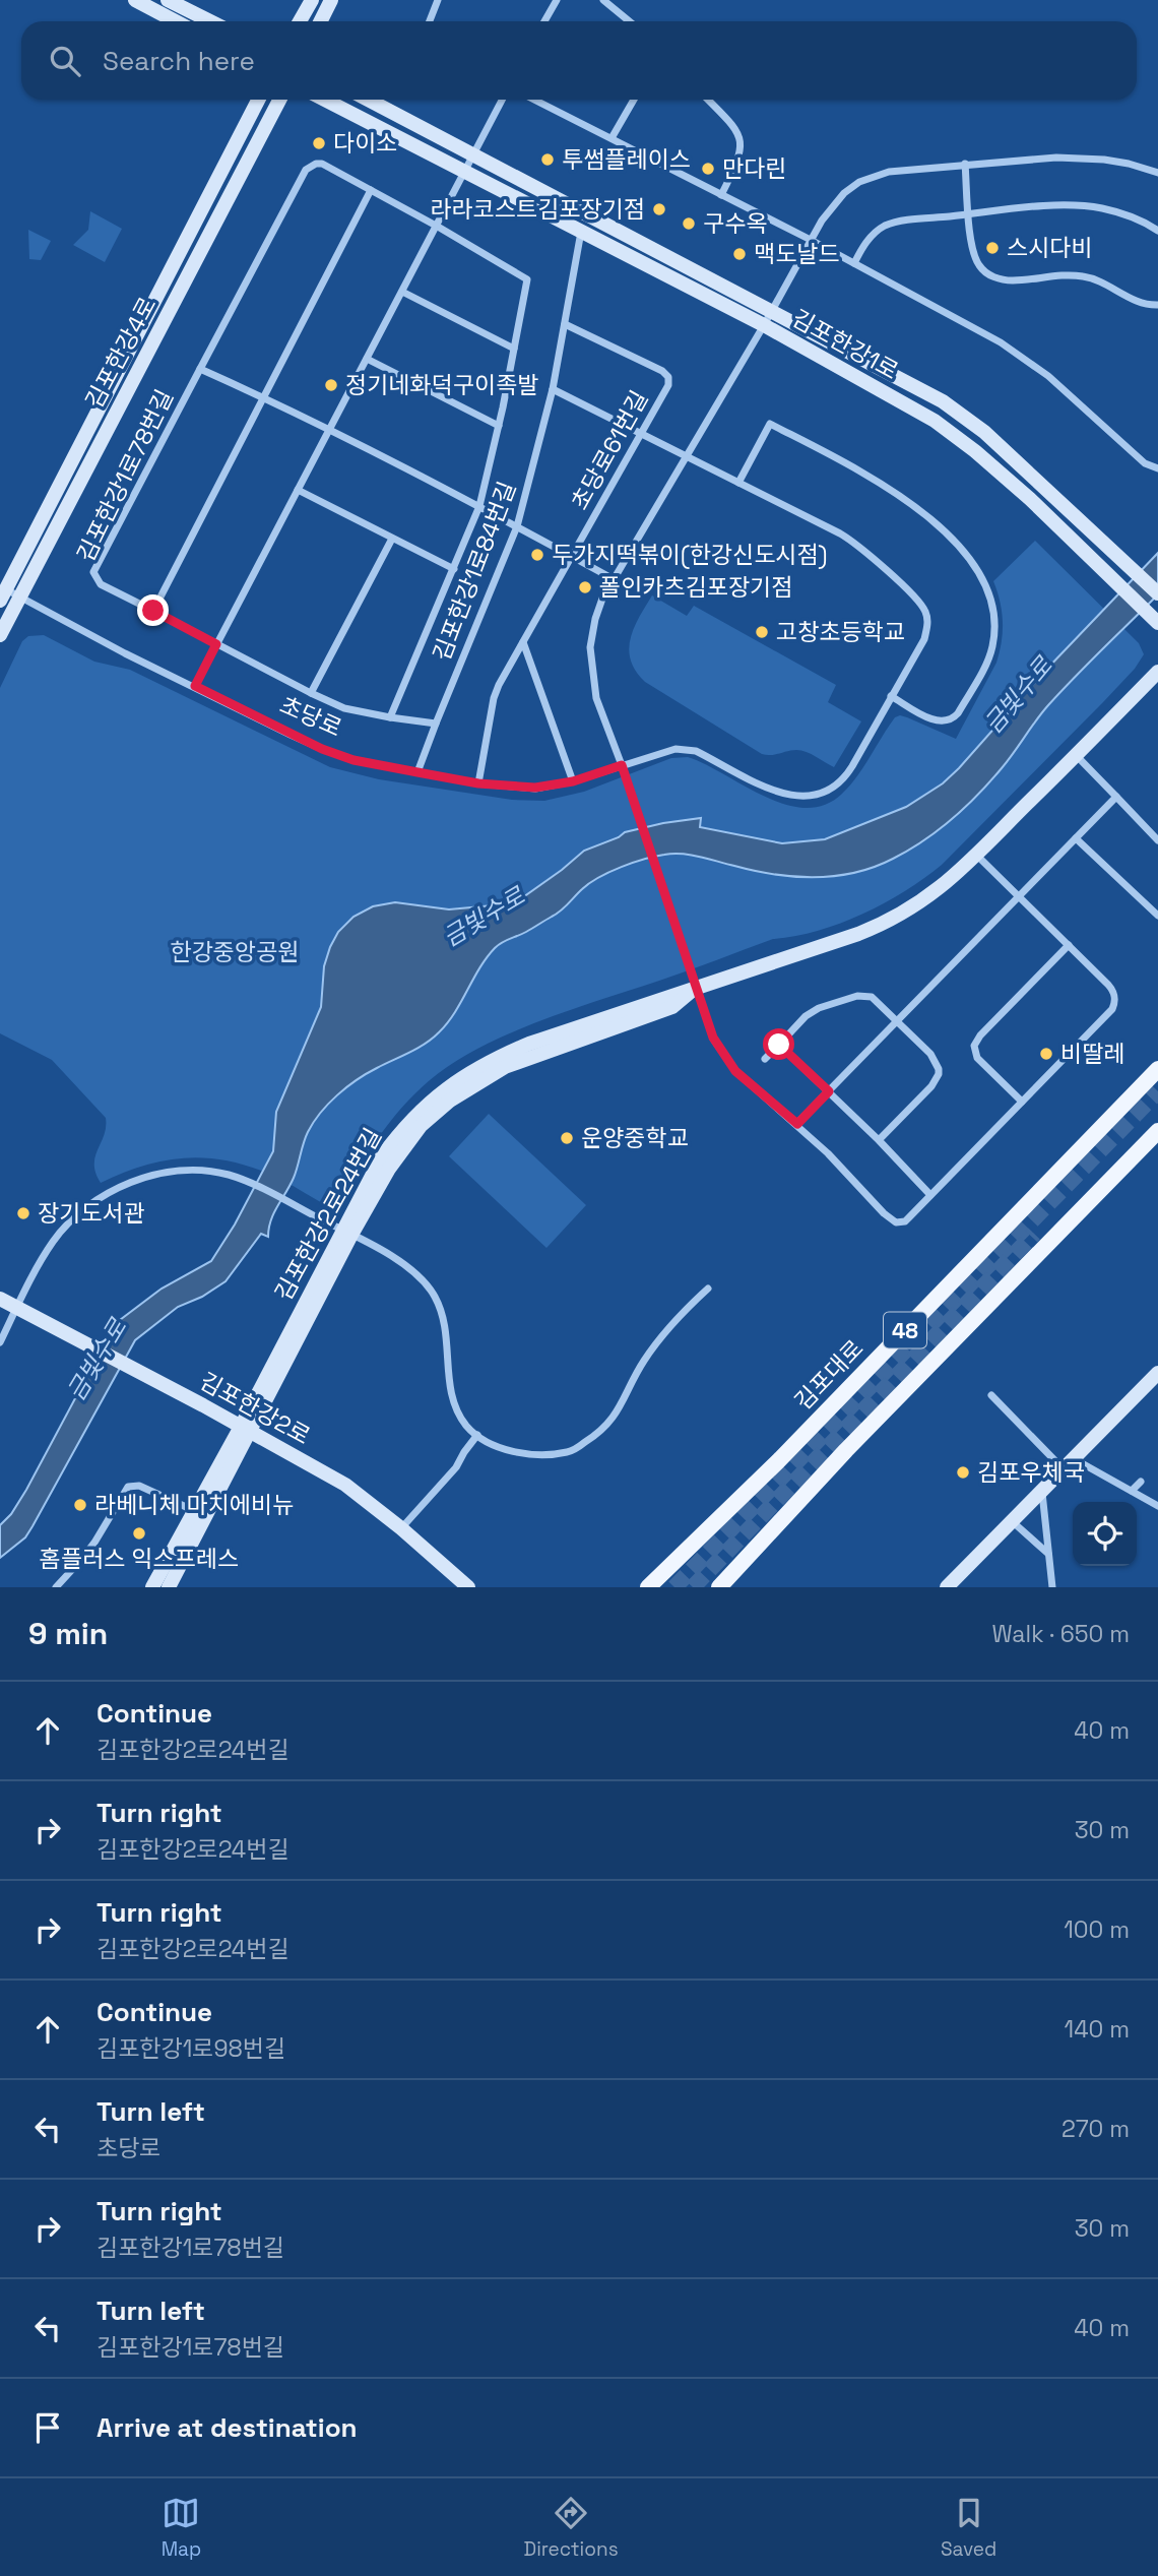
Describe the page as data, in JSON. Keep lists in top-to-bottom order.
{
  "streets": {
    "main road": ["48", "김포대로"],
    "street": [
      "김포한강1로",
      "김포한강4로",
      "초당로61번길",
      "김포한강1로78번길",
      "김포한강1로84번길",
      "초당로",
      "김포한강2로24번길",
      "김포한강2로"
    ]
  },
  "crossings": [
    ["김포한강1로", "김포한강1로84번길"],
    ["김포한강4로", "초당로"],
    ["초당로61번길", "김포한강1로84번길"],
    ["초당로61번길", "초당로"],
    ["김포한강1로78번길", "김포한강1로84번길"],
    ["김포한강2로24번길", "김포한강2로"]
  ],
  "water": ["금빛수로"],
  "parks": ["한강중앙공원"],
  "places": [
    "다이소",
    "투썸플레이스",
    "만다린",
    "라라코스트김포장기점",
    "구수옥",
    "스시다비",
    "맥도날드",
    "정기네화덕구이족발",
    "두가지떡볶이(한강신도시점)",
    "폴인카츠김포장기점",
    "고창초등학교",
    "비딸레",
    "운양중학교",
    "장기도서관",
    "김포우체국",
    "라베니체 마치에비뉴",
    "홈플러스 익스프레스"
  ],
  "page": {
    "search": "Search here",
    "heading": ["9 min", "Walk · 650 m"],
    "list": [
      ["Continue", "김포한강2로24번길", "40 m"],
      ["Turn right", "김포한강2로24번길", "30 m"],
      ["Turn right", "김포한강2로24번길", "100 m"],
      ["Continue", "김포한강1로98번길", "140 m"],
      ["Turn left", "초당로", "270 m"],
      ["Turn right", "김포한강1로78번길", "30 m"],
      ["Turn left", "김포한강1로78번길", "40 m"],
      "Arrive at destination"
    ],
    "nav": ["Map", "Directions", "Saved"]
  }
}
